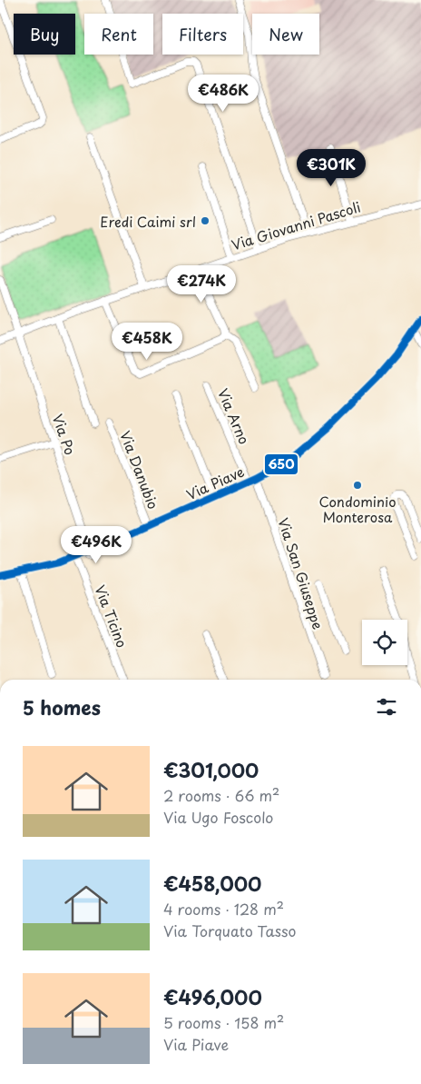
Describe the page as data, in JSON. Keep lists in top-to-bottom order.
{
  "streets": {
    "street": [
      "Via Giovanni Pascoli",
      "Via Arno",
      "Via Po",
      "Via Danubio",
      "Via Piave",
      "Via San Giuseppe",
      "Via Ticino"
    ]
  },
  "crossings": [
    ["Via Giovanni Pascoli", "Via Po"],
    ["Via Arno", "Via Piave"],
    ["Via Po", "Via Piave"],
    ["Via Danubio", "Via Piave"],
    ["Via Piave", "Via San Giuseppe"],
    ["Via Piave", "Via Ticino"]
  ],
  "places": ["Eredi Caimi srl", "Condominio Monterosa"],
  "lines": ["transit line 650"],
  "page": {
    "chip": [
      "Buy",
      "Rent",
      "Filters",
      "New"
    ],
    "price": [
      "€486K",
      "€301K",
      "€274K",
      "€458K",
      "€496K"
    ],
    "heading": "5 homes",
    "list": [
      {
        "name": "€301,000",
        "note": "2 rooms · 66 m² · Via Ugo Foscolo"
      },
      {
        "name": "€458,000",
        "note": "4 rooms · 128 m² · Via Torquato Tasso"
      },
      {
        "name": "€496,000",
        "note": "5 rooms · 158 m² · Via Piave"
      }
    ]
  }
}
